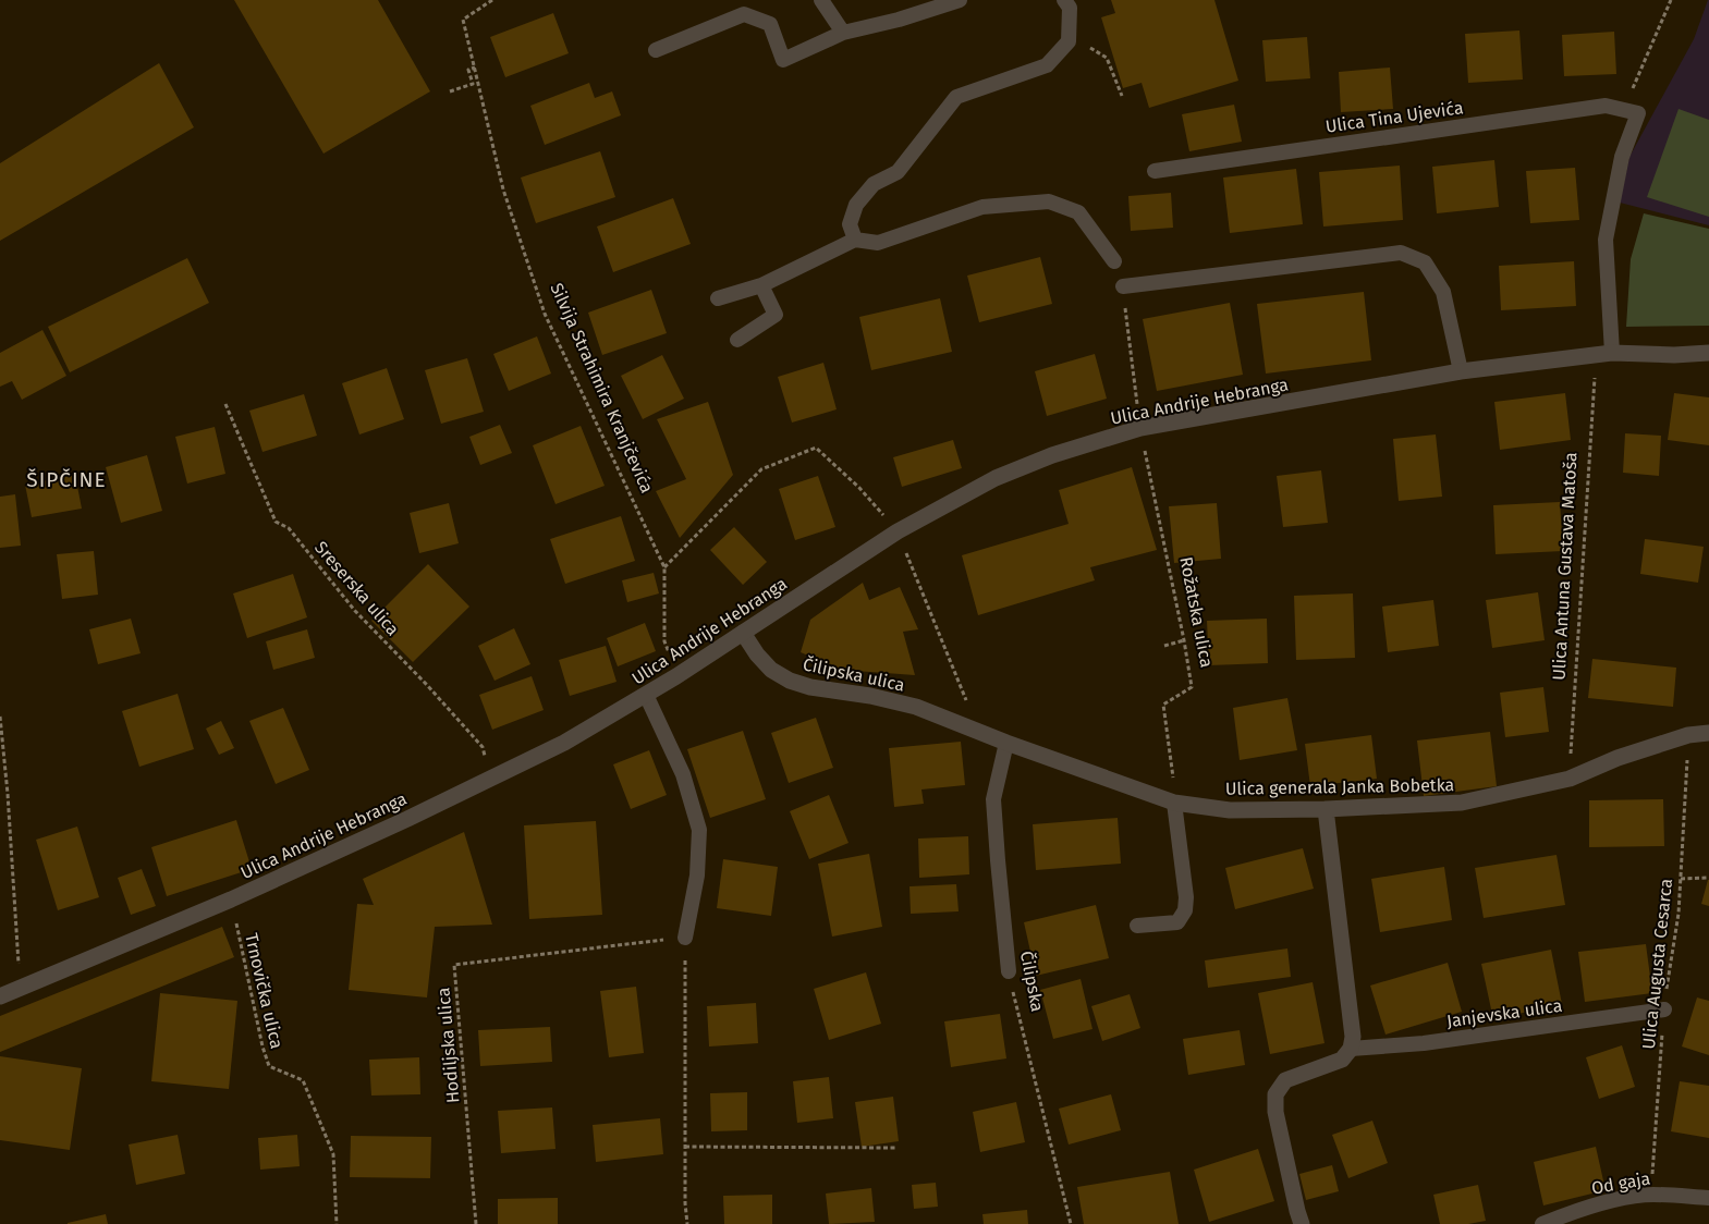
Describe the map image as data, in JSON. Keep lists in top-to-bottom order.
{
  "streets": {
    "street": ["Ulica Andrije Hebranga", "Čilipska ulica", "Ulica generala Janka Bobetka"],
    "lane": [
      "Ulica Tina Ujevića",
      "Čilipska",
      "Janjevska ulica",
      "Od gaja"
    ],
    "path": [
      "Silvija Strahimira Kranjčevića",
      "Ulica Antuna Gustava Matoša",
      "Sreserska ulica",
      "Rožatska ulica",
      "Ulica Augusta Cesarca",
      "Trnovička ulica",
      "Hodiljska ulica"
    ]
  },
  "crossings": [
    ["Silvija Strahimira Kranjčevića", "Ulica Andrije Hebranga"],
    ["Ulica Andrije Hebranga", "Ulica Antuna Gustava Matoša"],
    ["Ulica Andrije Hebranga", "Sreserska ulica"],
    ["Ulica Andrije Hebranga", "Rožatska ulica"],
    ["Ulica Andrije Hebranga", "Čilipska ulica"],
    ["Ulica Andrije Hebranga", "Trnovička ulica"],
    ["Ulica Antuna Gustava Matoša", "Ulica generala Janka Bobetka"],
    ["Rožatska ulica", "Ulica generala Janka Bobetka"],
    ["Čilipska ulica", "Ulica generala Janka Bobetka"],
    ["Ulica generala Janka Bobetka", "Ulica Augusta Cesarca"],
    ["Ulica generala Janka Bobetka", "Čilipska"],
    ["Ulica Augusta Cesarca", "Janjevska ulica"],
    ["Ulica Augusta Cesarca", "Od gaja"]
  ],
  "districts": ["ŠIPČINE"]
}
